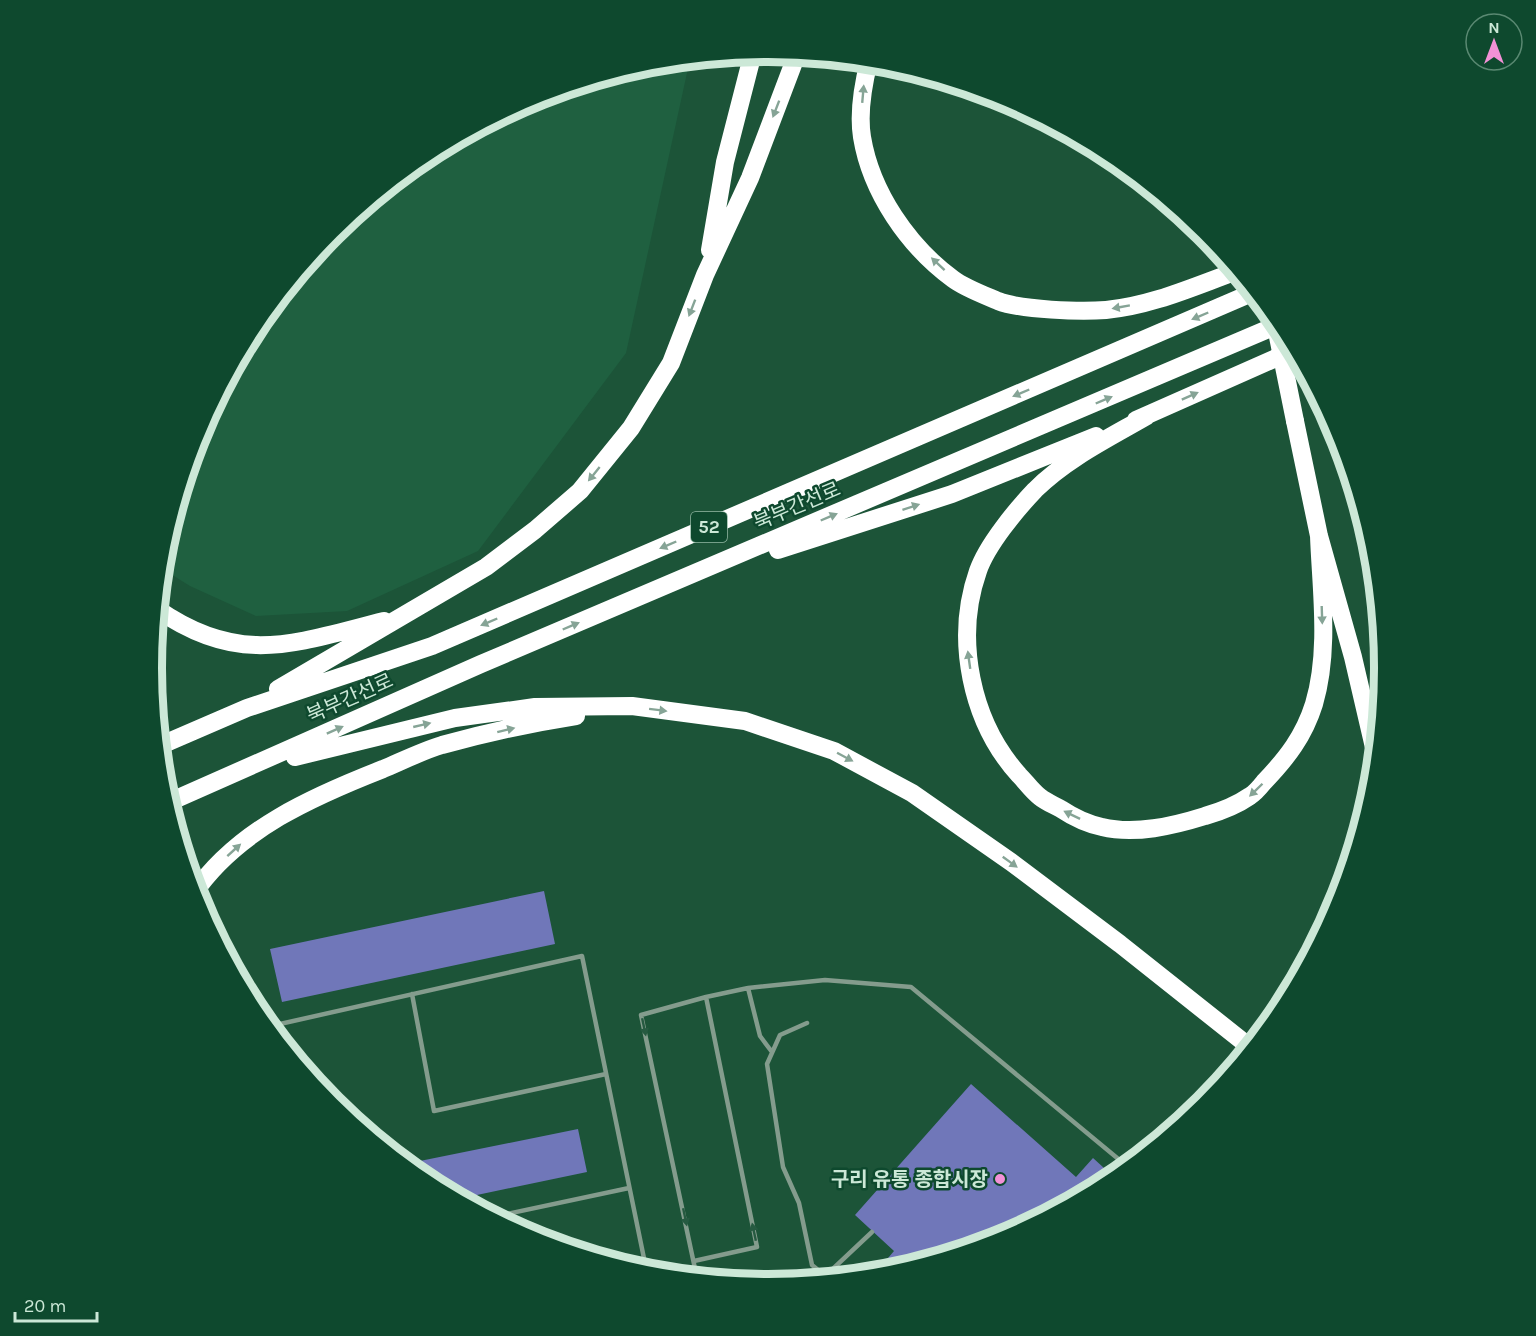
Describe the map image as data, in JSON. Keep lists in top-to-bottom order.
{
  "streets": {
    "highway": ["북부간선로", "52"]
  },
  "places": ["구리 유통 종합시장"],
  "scale_bar": "20 m",
  "north": "top"
}
